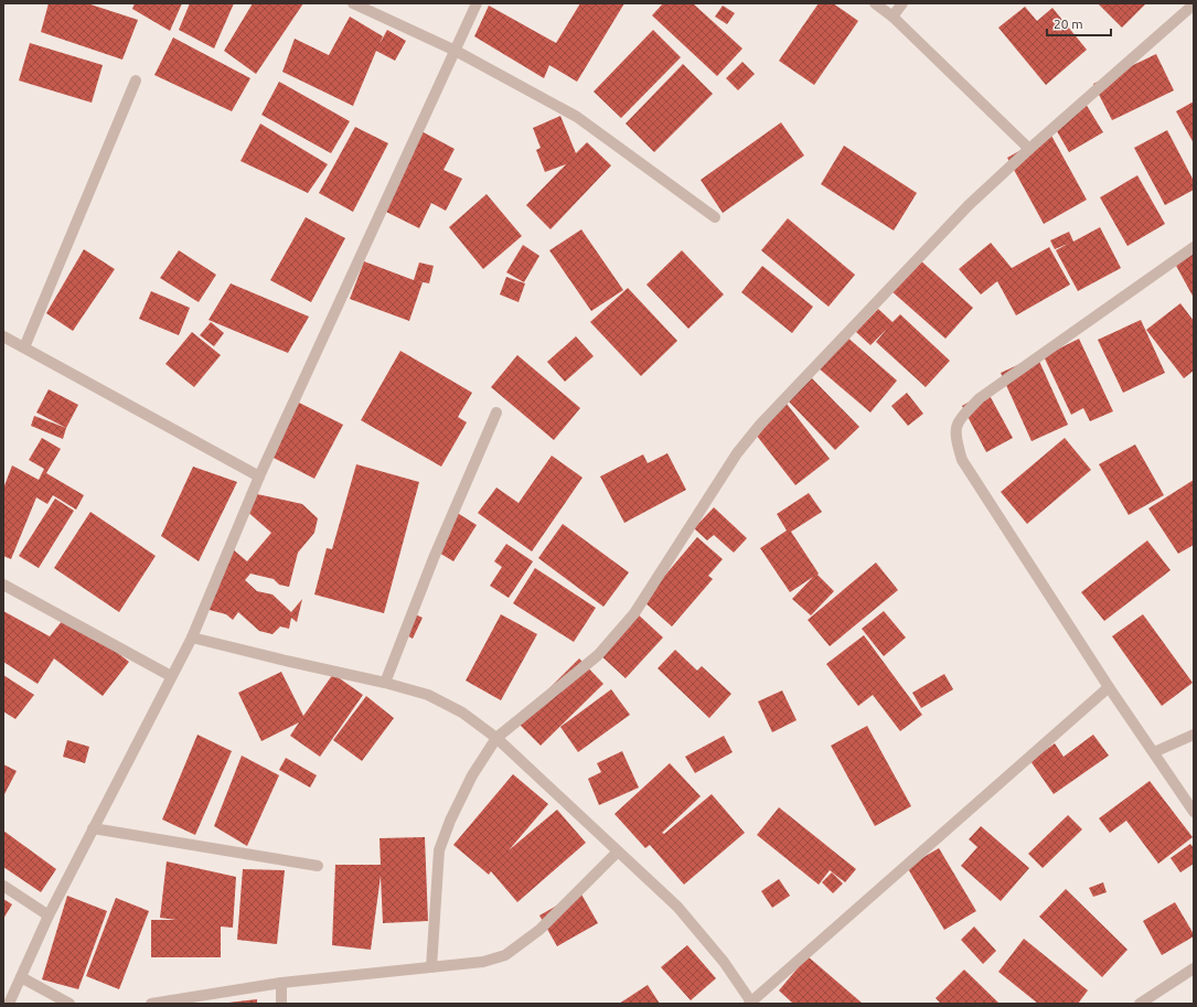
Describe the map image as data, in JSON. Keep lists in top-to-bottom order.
{
  "scale_bar": "20 m"
}
